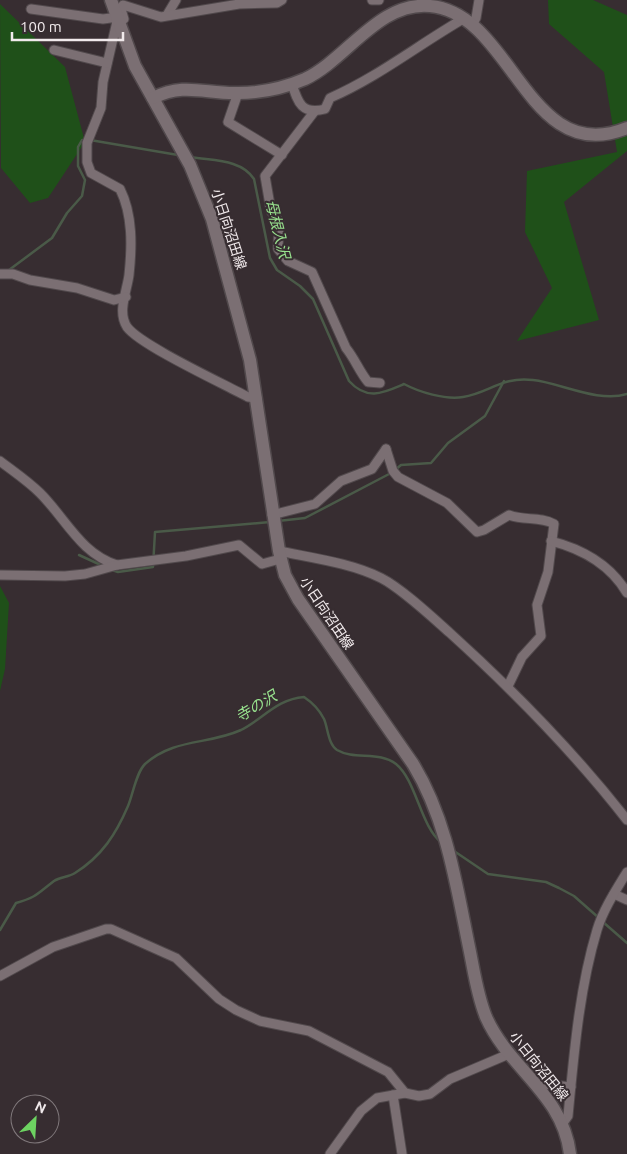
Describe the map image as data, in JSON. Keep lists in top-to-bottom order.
{
  "streets": {
    "main road": ["小日向沼田線"]
  },
  "water": ["母根入沢", "寺の沢"],
  "scale_bar": "100 m",
  "north": "top right"
}
